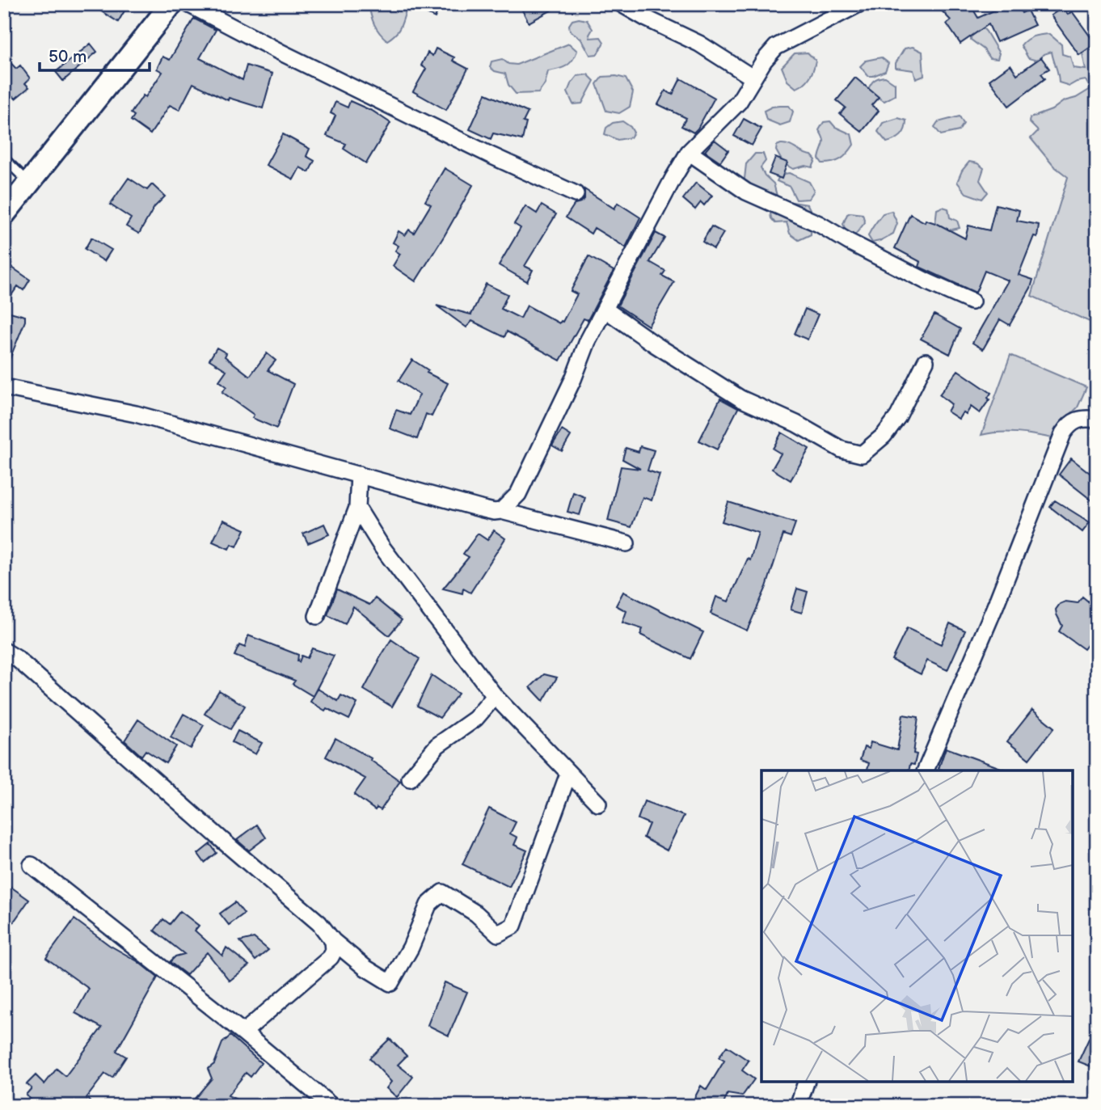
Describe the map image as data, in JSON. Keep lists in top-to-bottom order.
{
  "scale_bar": "50 m"
}
